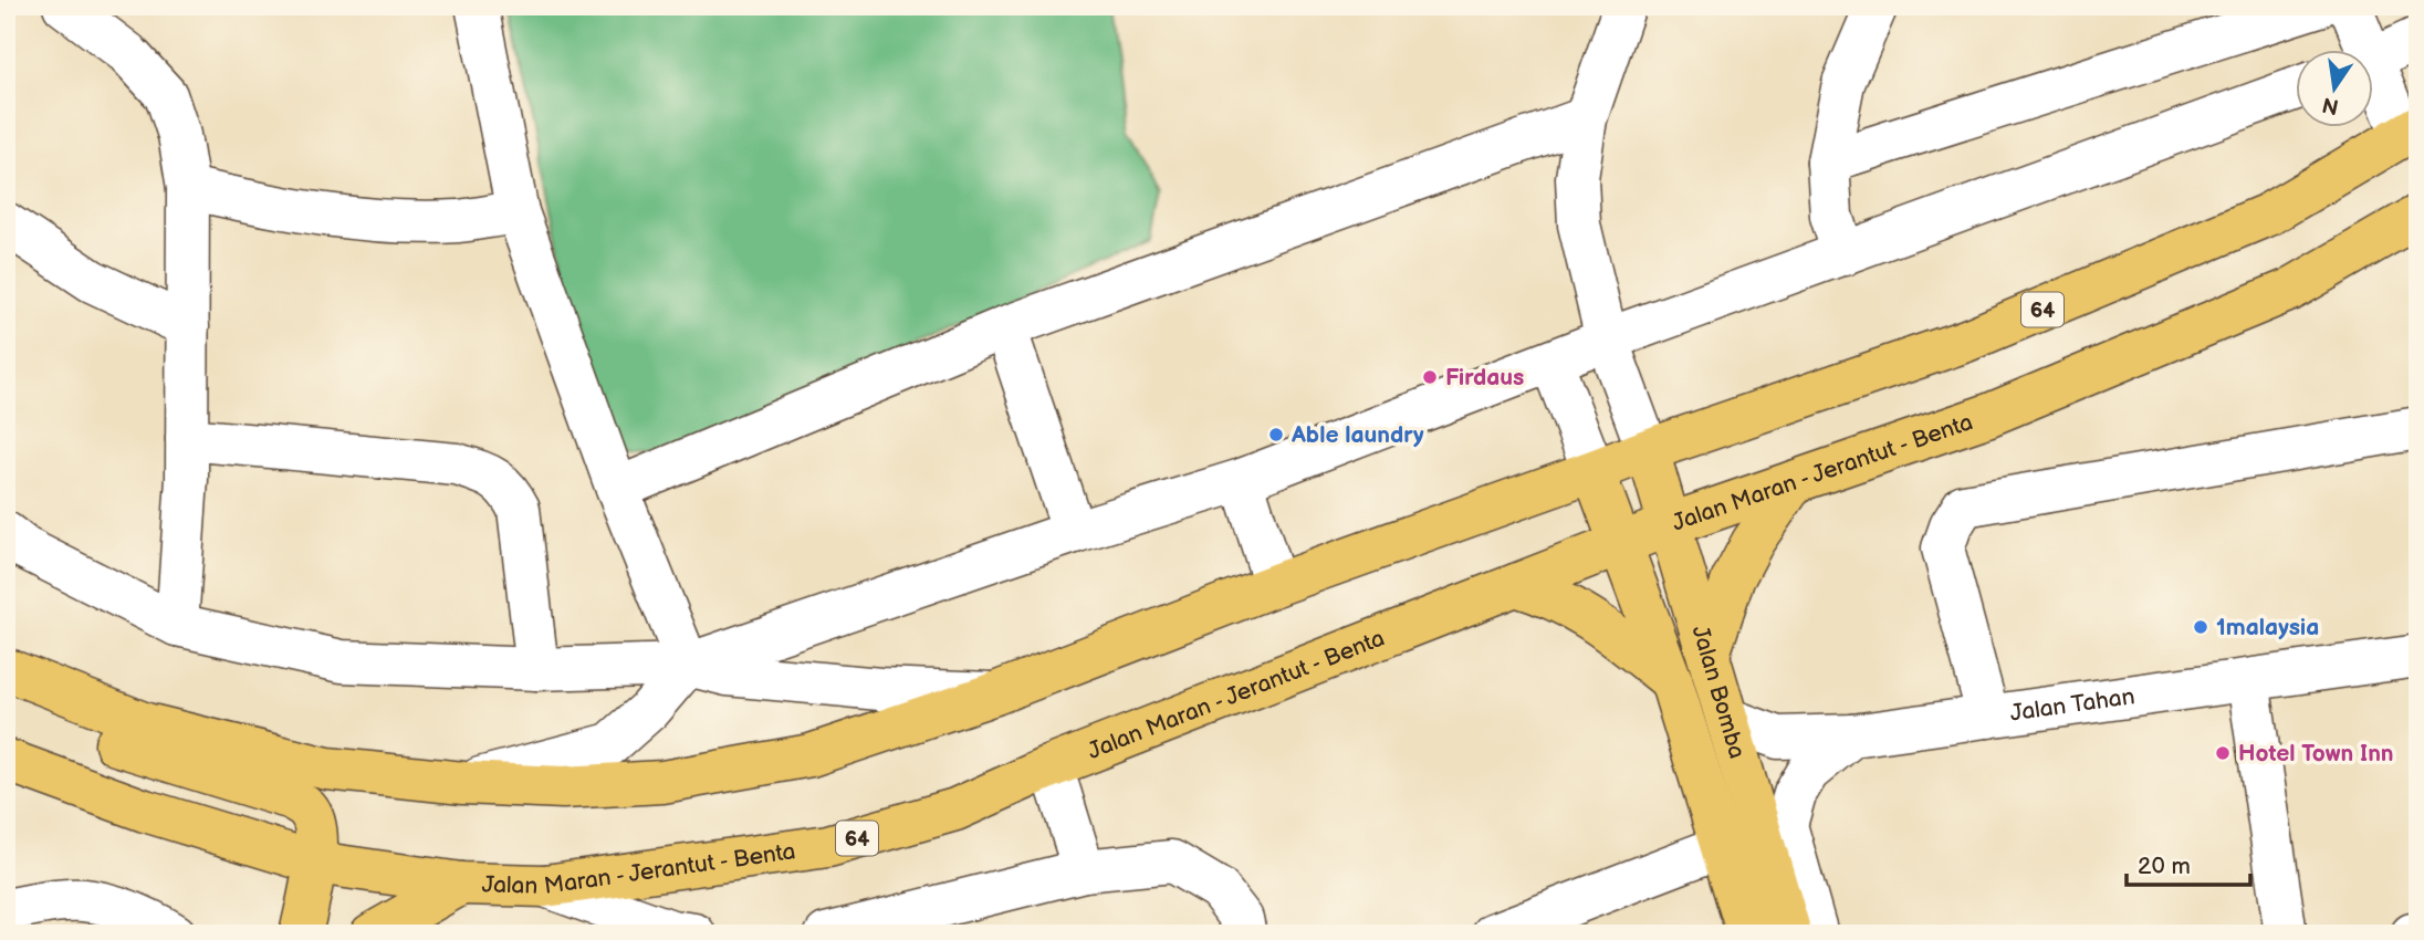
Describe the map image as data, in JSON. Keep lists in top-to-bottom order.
{
  "streets": {
    "main road": ["64", "Jalan Maran - Jerantut - Benta", "Jalan Bomba"],
    "street": ["Jalan Tahan"]
  },
  "crossings": [
    ["64", "Jalan Bomba"],
    ["Jalan Maran - Jerantut - Benta", "Jalan Bomba"],
    ["Jalan Bomba", "Jalan Tahan"]
  ],
  "places": [
    "Firdaus",
    "Able laundry",
    "1malaysia",
    "Hotel Town Inn"
  ],
  "scale_bar": "20 m",
  "north": "bottom"
}
